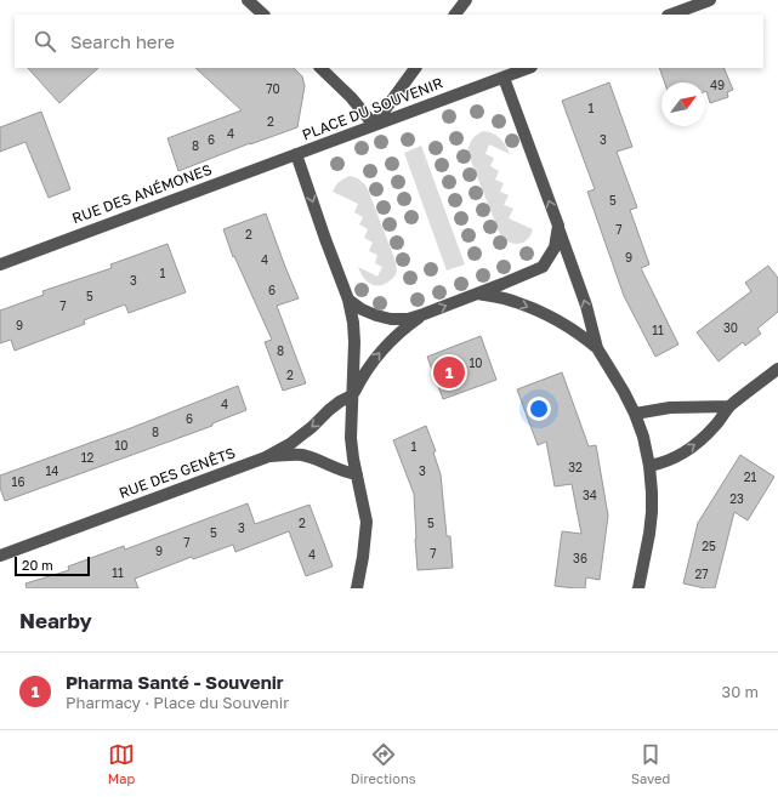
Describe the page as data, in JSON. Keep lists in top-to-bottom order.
{
  "streets": {
    "street": ["PLACE DU SOUVENIR", "RUE DES ANÉMONES", "RUE DES GENÊTS"]
  },
  "crossings": [
    ["PLACE DU SOUVENIR", "RUE DES ANÉMONES"]
  ],
  "one_way": ["PLACE DU SOUVENIR"],
  "house_numbers": [
    "49",
    "70",
    "1",
    "2",
    "4",
    "6",
    "3",
    "8",
    "5",
    "7",
    "2",
    "9",
    "4",
    "1",
    "3",
    "6",
    "5",
    "7",
    "9",
    "30",
    "11",
    "8",
    "10",
    "2",
    "4",
    "6",
    "8",
    "10",
    "1",
    "12",
    "32",
    "14",
    "3",
    "21",
    "16",
    "34",
    "23",
    "2",
    "5",
    "3",
    "5",
    "7",
    "25",
    "9",
    "7",
    "4",
    "36",
    "11",
    "27"
  ],
  "scale_bar": "20 m",
  "north": "top right",
  "page": {
    "search": "Search here",
    "pins": "1",
    "scale": "20 m",
    "heading": "Nearby",
    "list": [
      {
        "mark": "1",
        "name": "Pharma Santé - Souvenir",
        "note": "Pharmacy · Place du Souvenir",
        "value": "30 m"
      }
    ],
    "nav": ["Map", "Directions", "Saved"]
  }
}
